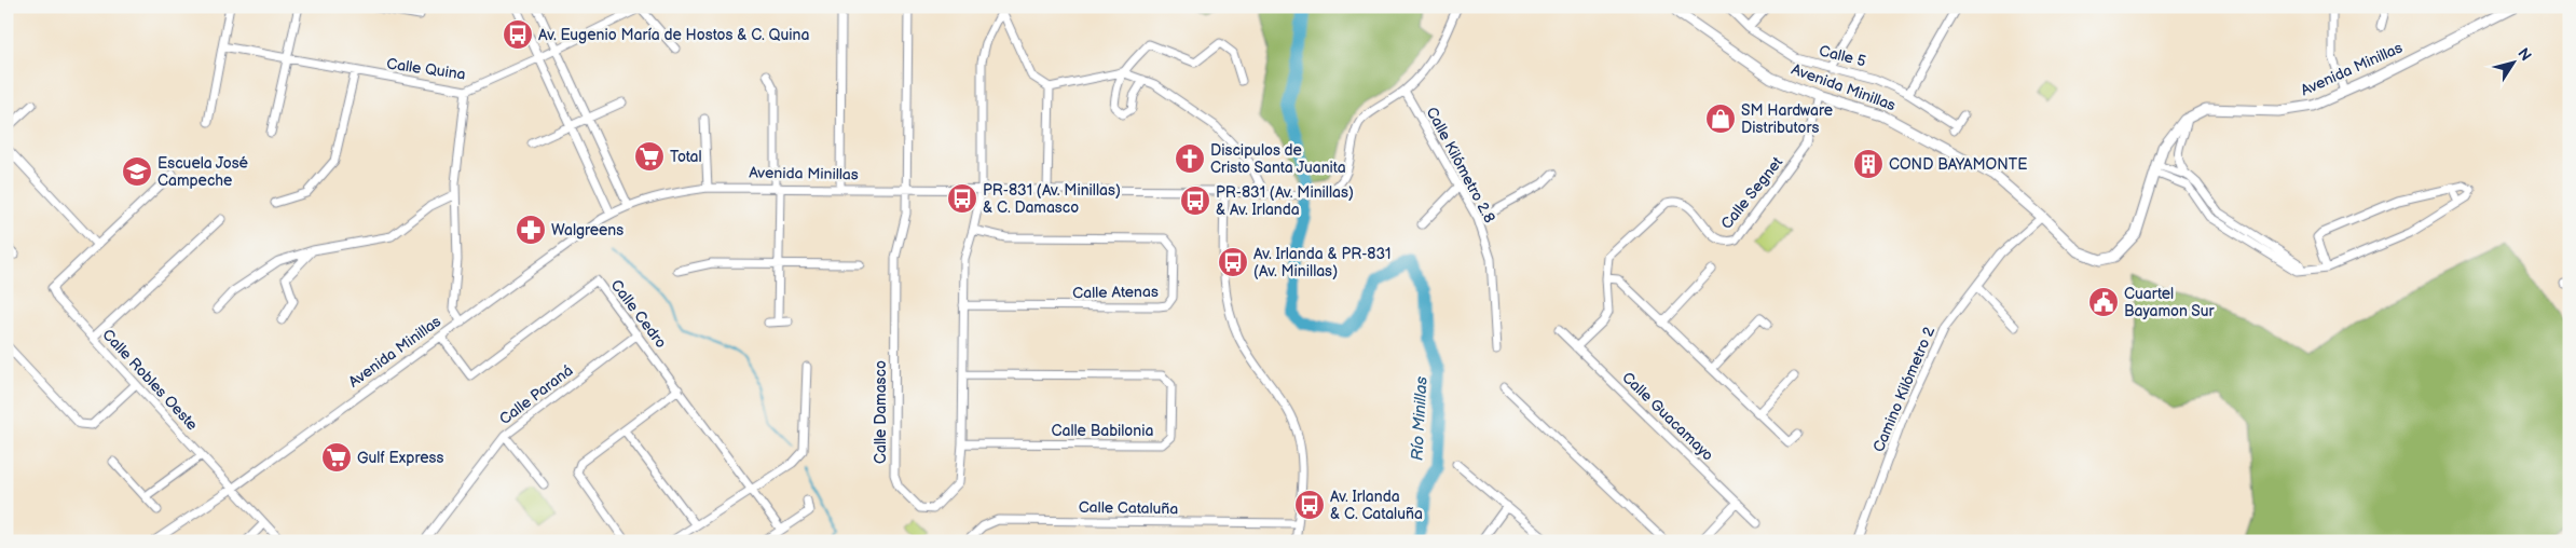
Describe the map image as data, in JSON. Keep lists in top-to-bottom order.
{
  "streets": {
    "main road": ["Avenida Minillas"],
    "street": [
      "Calle 5",
      "Calle Quina",
      "Calle Kilómetro 2.8",
      "Calle Segnet",
      "Calle Atenas",
      "Calle Cedro",
      "Calle Robles Oeste",
      "Camino Kilómetro 2",
      "Calle Paraná",
      "Calle Damasco",
      "Calle Guacamayo",
      "Calle Babilonia",
      "Calle Cataluña"
    ]
  },
  "crossings": [
    ["Avenida Minillas", "Calle Kilómetro 2.8"],
    ["Avenida Minillas", "Calle Segnet"],
    ["Avenida Minillas", "Calle Cedro"],
    ["Avenida Minillas", "Calle Robles Oeste"],
    ["Avenida Minillas", "Camino Kilómetro 2"],
    ["Avenida Minillas", "Calle Damasco"],
    ["Calle Segnet", "Calle Guacamayo"],
    ["Calle Atenas", "Calle Damasco"],
    ["Calle Cedro", "Calle Paraná"],
    ["Calle Damasco", "Calle Babilonia"]
  ],
  "water": ["Río Minillas"],
  "places": {
    "bus stop": [
      "Av. Eugenio María de Hostos & C. Quina",
      "PR-831 (Av. Minillas) & C. Damasco",
      "PR-831 (Av. Minillas) & Av. Irlanda",
      "Av. Irlanda & PR-831 (Av. Minillas)",
      "Av. Irlanda & C. Cataluña"
    ],
    "shop": ["SM Hardware Distributors"],
    "supermarket": ["Total", "Gulf Express"],
    "church": ["Discipulos de Cristo Santa Juanita"],
    "building": ["COND BAYAMONTE"],
    "school or university": ["Escuela José Campeche"],
    "pharmacy": ["Walgreens"],
    "public building": ["Cuartel Bayamon Sur"]
  },
  "north": "top right"
}
